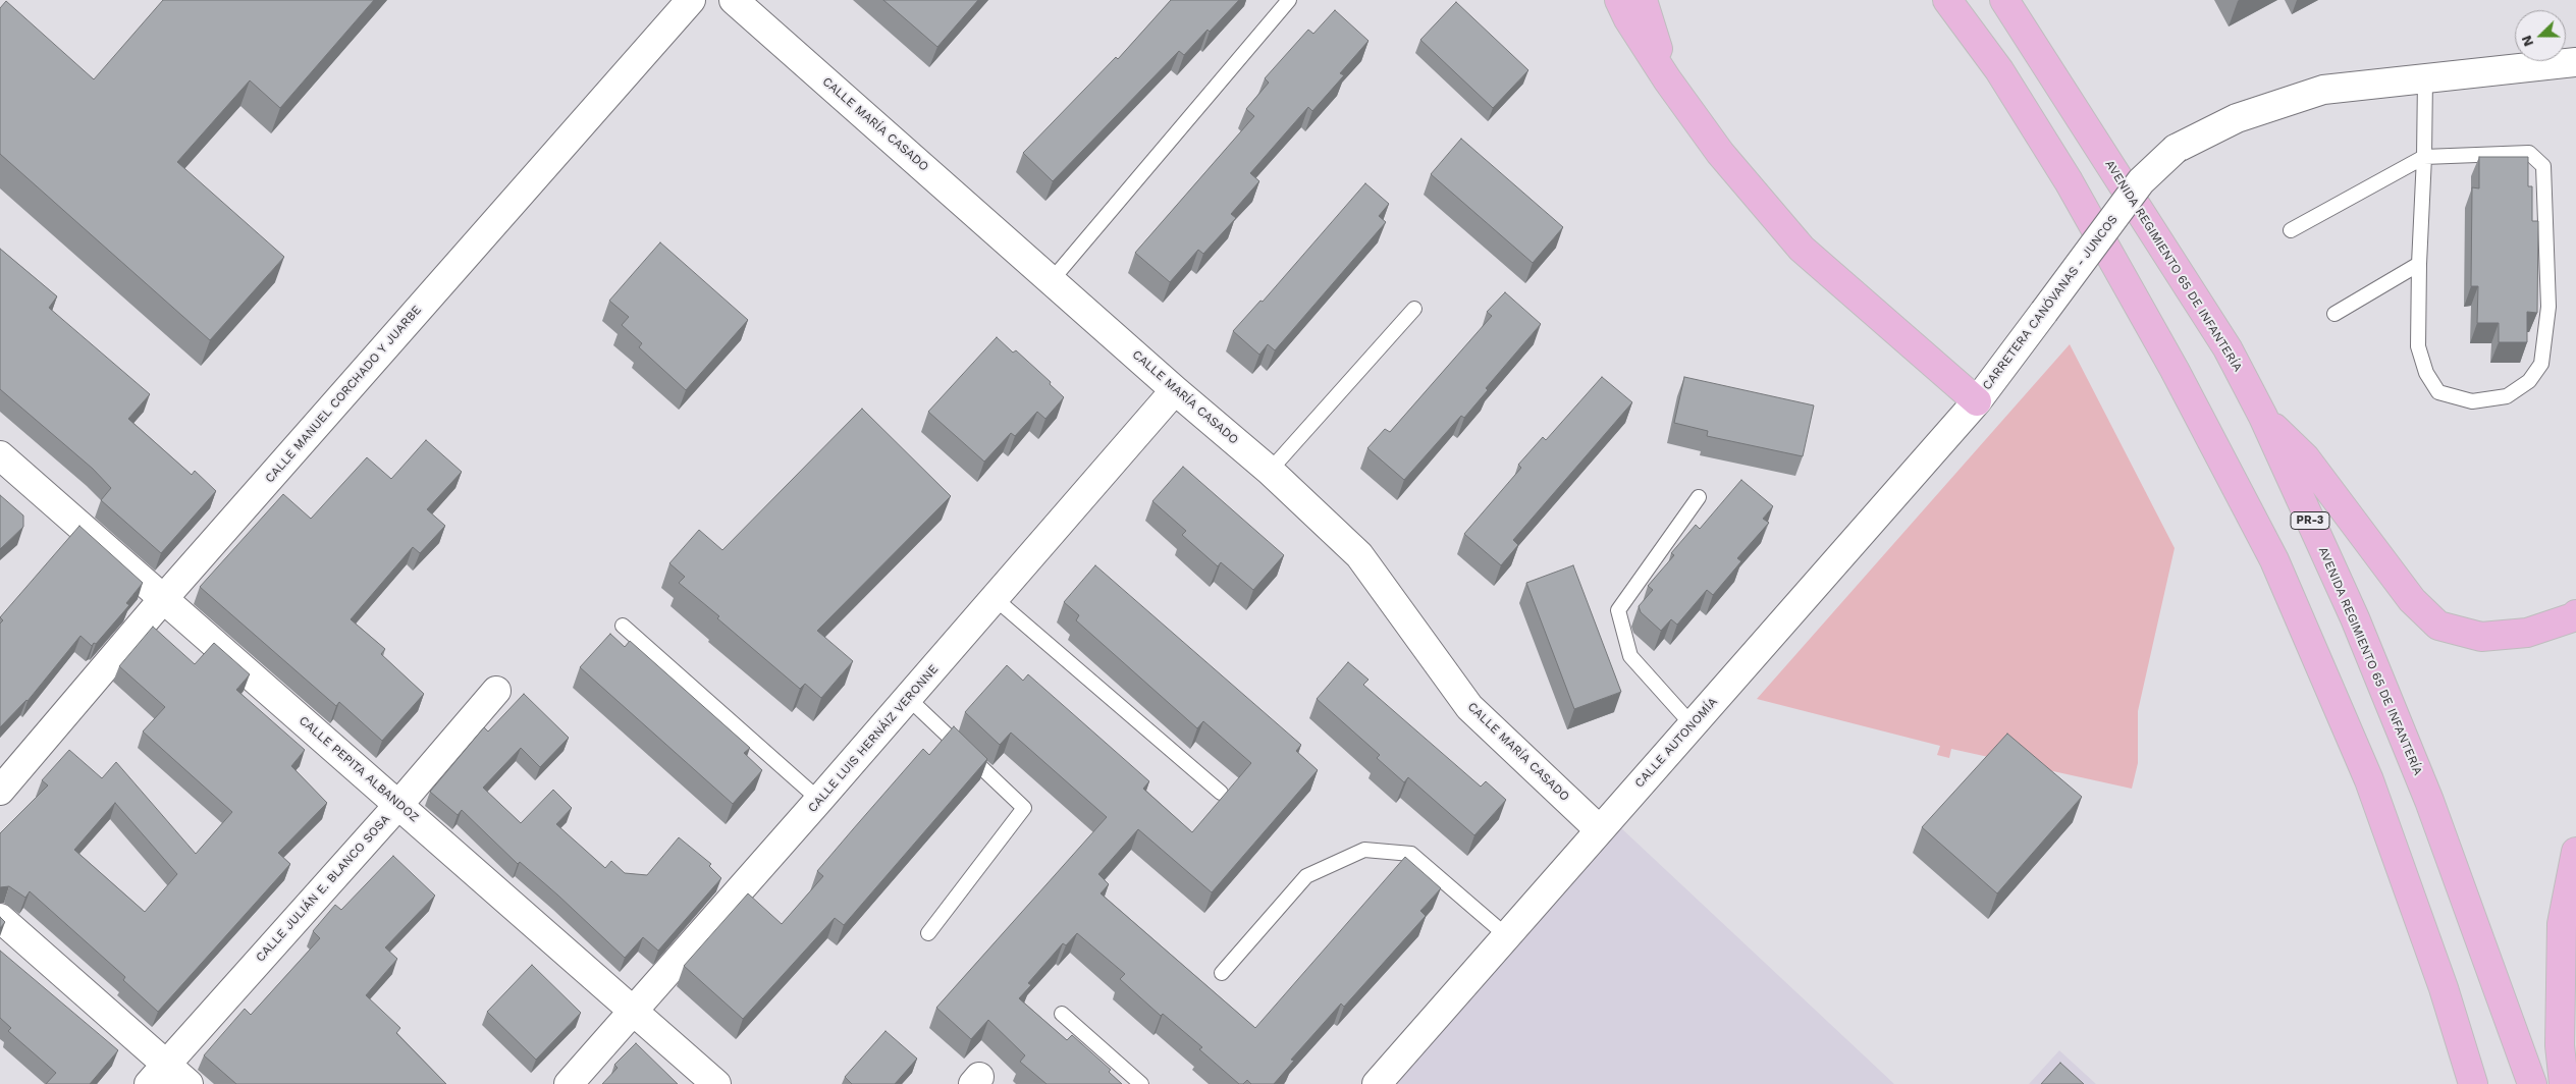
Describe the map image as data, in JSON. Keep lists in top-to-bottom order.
{
  "streets": {
    "main road": ["AVENIDA REGIMIENTO 65 DE INFANTERÍA", "PR-3"],
    "street": [
      "CALLE MARÍA CASADO",
      "CARRETERA CANÓVANAS - JUNCOS",
      "CALLE MANUEL CORCHADO Y JUARBE",
      "CALLE LUIS HERNÁIZ VERONNE",
      "CALLE AUTONOMÍA",
      "CALLE PEPITA ALBANDOZ",
      "CALLE JULIÁN E. BLANCO SOSA"
    ]
  },
  "crossings": [
    ["CALLE MARÍA CASADO", "CALLE LUIS HERNÁIZ VERONNE"],
    ["CALLE MARÍA CASADO", "CALLE AUTONOMÍA"],
    ["CARRETERA CANÓVANAS - JUNCOS", "CALLE AUTONOMÍA"],
    ["CALLE MANUEL CORCHADO Y JUARBE", "CALLE PEPITA ALBANDOZ"],
    ["CALLE LUIS HERNÁIZ VERONNE", "CALLE PEPITA ALBANDOZ"],
    ["CALLE PEPITA ALBANDOZ", "CALLE JULIÁN E. BLANCO SOSA"]
  ],
  "north": "left"
}
